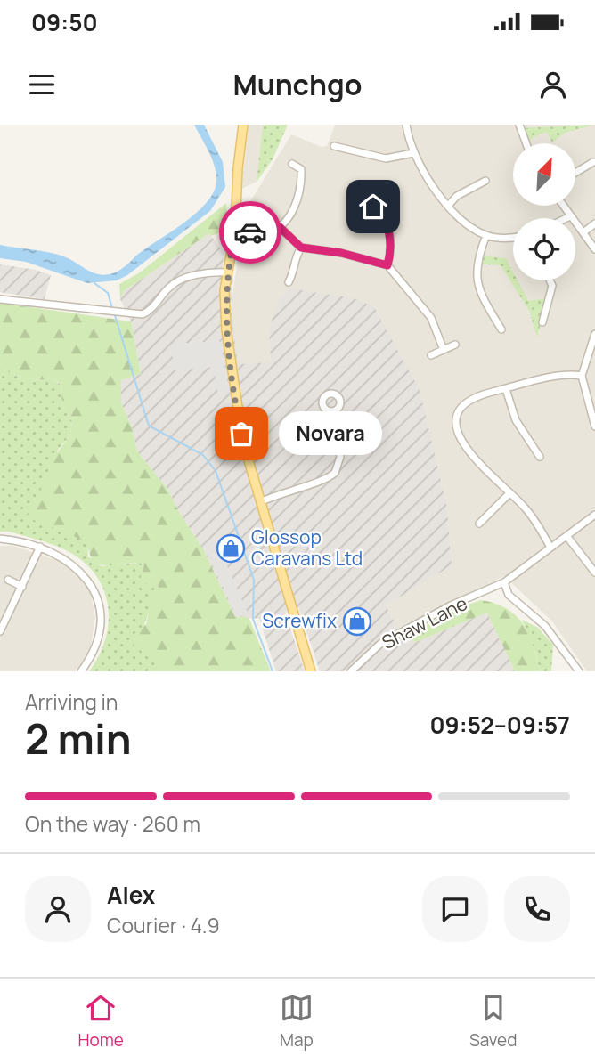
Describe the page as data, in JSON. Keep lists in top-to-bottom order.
{
  "streets": {
    "street": ["Shaw Lane"]
  },
  "places": {
    "other": ["Novara"],
    "shop": ["Glossop Caravans Ltd", "Screwfix"]
  },
  "north": "top right",
  "page": {
    "status": "09:50",
    "header": "Munchgo",
    "bubble": "Novara",
    "heading": ["2 min", "Arriving in", "09:52–09:57"],
    "panel": ["Alex", "Courier · 4.9"],
    "bar": "On the way · 260 m",
    "tabs": ["Home", "Map", "Saved"]
  }
}
